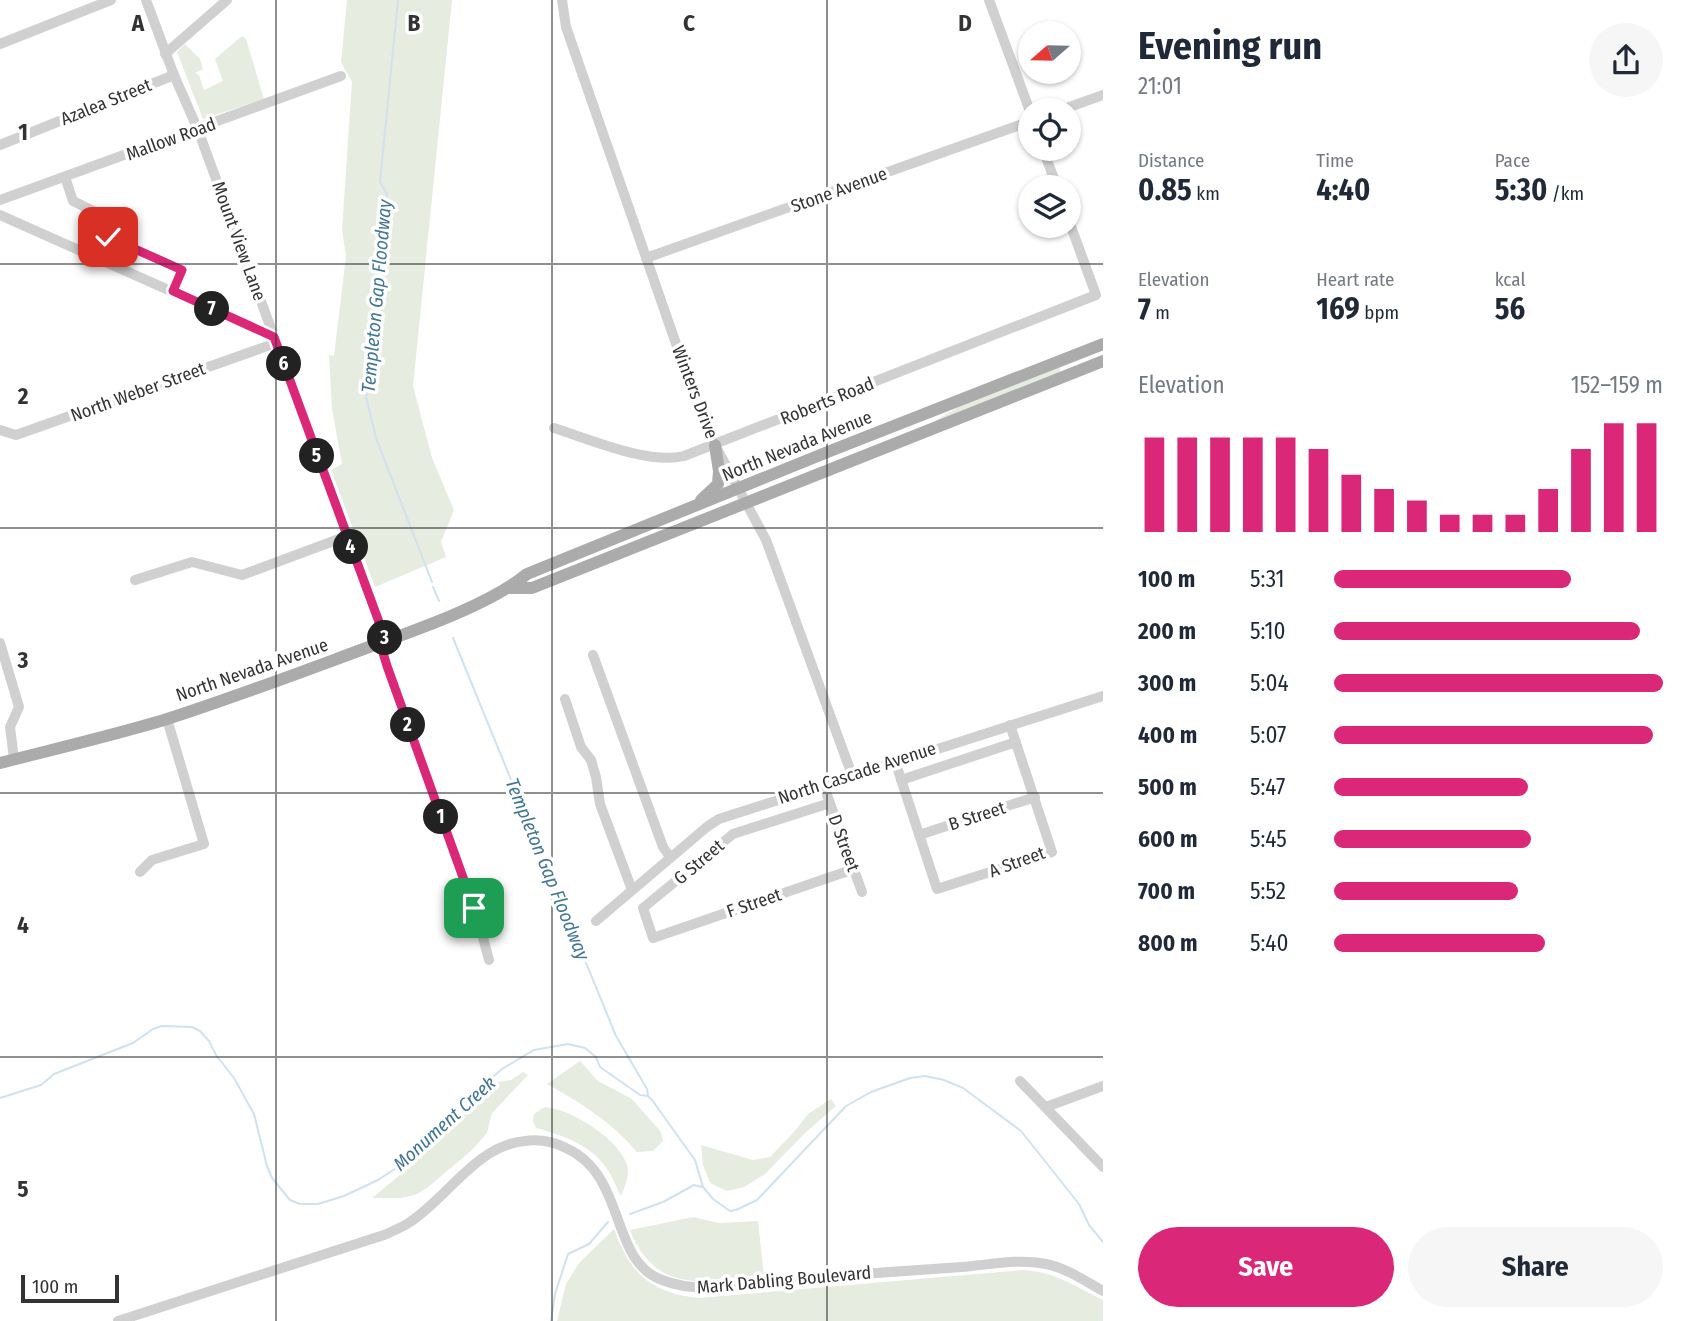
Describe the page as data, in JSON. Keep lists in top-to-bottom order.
{
  "streets": {
    "main road": ["North Nevada Avenue"],
    "street": [
      "Azalea Street",
      "Mallow Road",
      "Stone Avenue",
      "Mount View Lane",
      "North Weber Street",
      "Winters Drive",
      "Roberts Road",
      "North Cascade Avenue",
      "B Street",
      "D Street",
      "G Street",
      "A Street",
      "F Street",
      "Mark Dabling Boulevard"
    ]
  },
  "crossings": [
    ["Azalea Street", "Mount View Lane"],
    ["Mallow Road", "Mount View Lane"],
    ["Stone Avenue", "Winters Drive"],
    ["Mount View Lane", "North Weber Street"],
    ["Mount View Lane", "North Nevada Avenue"],
    ["Winters Drive", "Roberts Road"],
    ["Winters Drive", "North Nevada Avenue"],
    ["Winters Drive", "North Cascade Avenue"],
    ["North Cascade Avenue", "D Street"],
    ["North Cascade Avenue", "G Street"],
    ["North Cascade Avenue", "A Street"],
    ["B Street", "A Street"],
    ["D Street", "G Street"],
    ["D Street", "F Street"],
    ["G Street", "F Street"]
  ],
  "water": ["Templeton Gap Floodway", "Monument Creek"],
  "scale_bar": "100 m",
  "north": "left",
  "page": {
    "heading": ["Evening run", "21:01"],
    "stats": [
      ["Distance", "0.85 km"],
      ["Time", "4:40"],
      ["Pace", "5:30 /km"],
      ["Elevation", "7 m"],
      ["Heart rate", "169 bpm"],
      ["kcal", "56"]
    ],
    "pins": [
      "7",
      "6",
      "5",
      "4",
      "3",
      "2",
      "1"
    ],
    "chart": ["Elevation", "152–159 m"],
    "list": [
      {
        "name": "100 m",
        "note": "5:31"
      },
      {
        "name": "200 m",
        "note": "5:10"
      },
      {
        "name": "300 m",
        "note": "5:04"
      },
      {
        "name": "400 m",
        "note": "5:07"
      },
      {
        "name": "500 m",
        "note": "5:47"
      },
      {
        "name": "600 m",
        "note": "5:45"
      },
      {
        "name": "700 m",
        "note": "5:52"
      },
      {
        "name": "800 m",
        "note": "5:40"
      }
    ],
    "buttons": ["Save", "Share"],
    "scale": "100 m"
  },
  "grid": {
    "columns": [
      "A",
      "B",
      "C",
      "D"
    ],
    "rows": [
      "1",
      "2",
      "3",
      "4",
      "5"
    ]
  }
}
